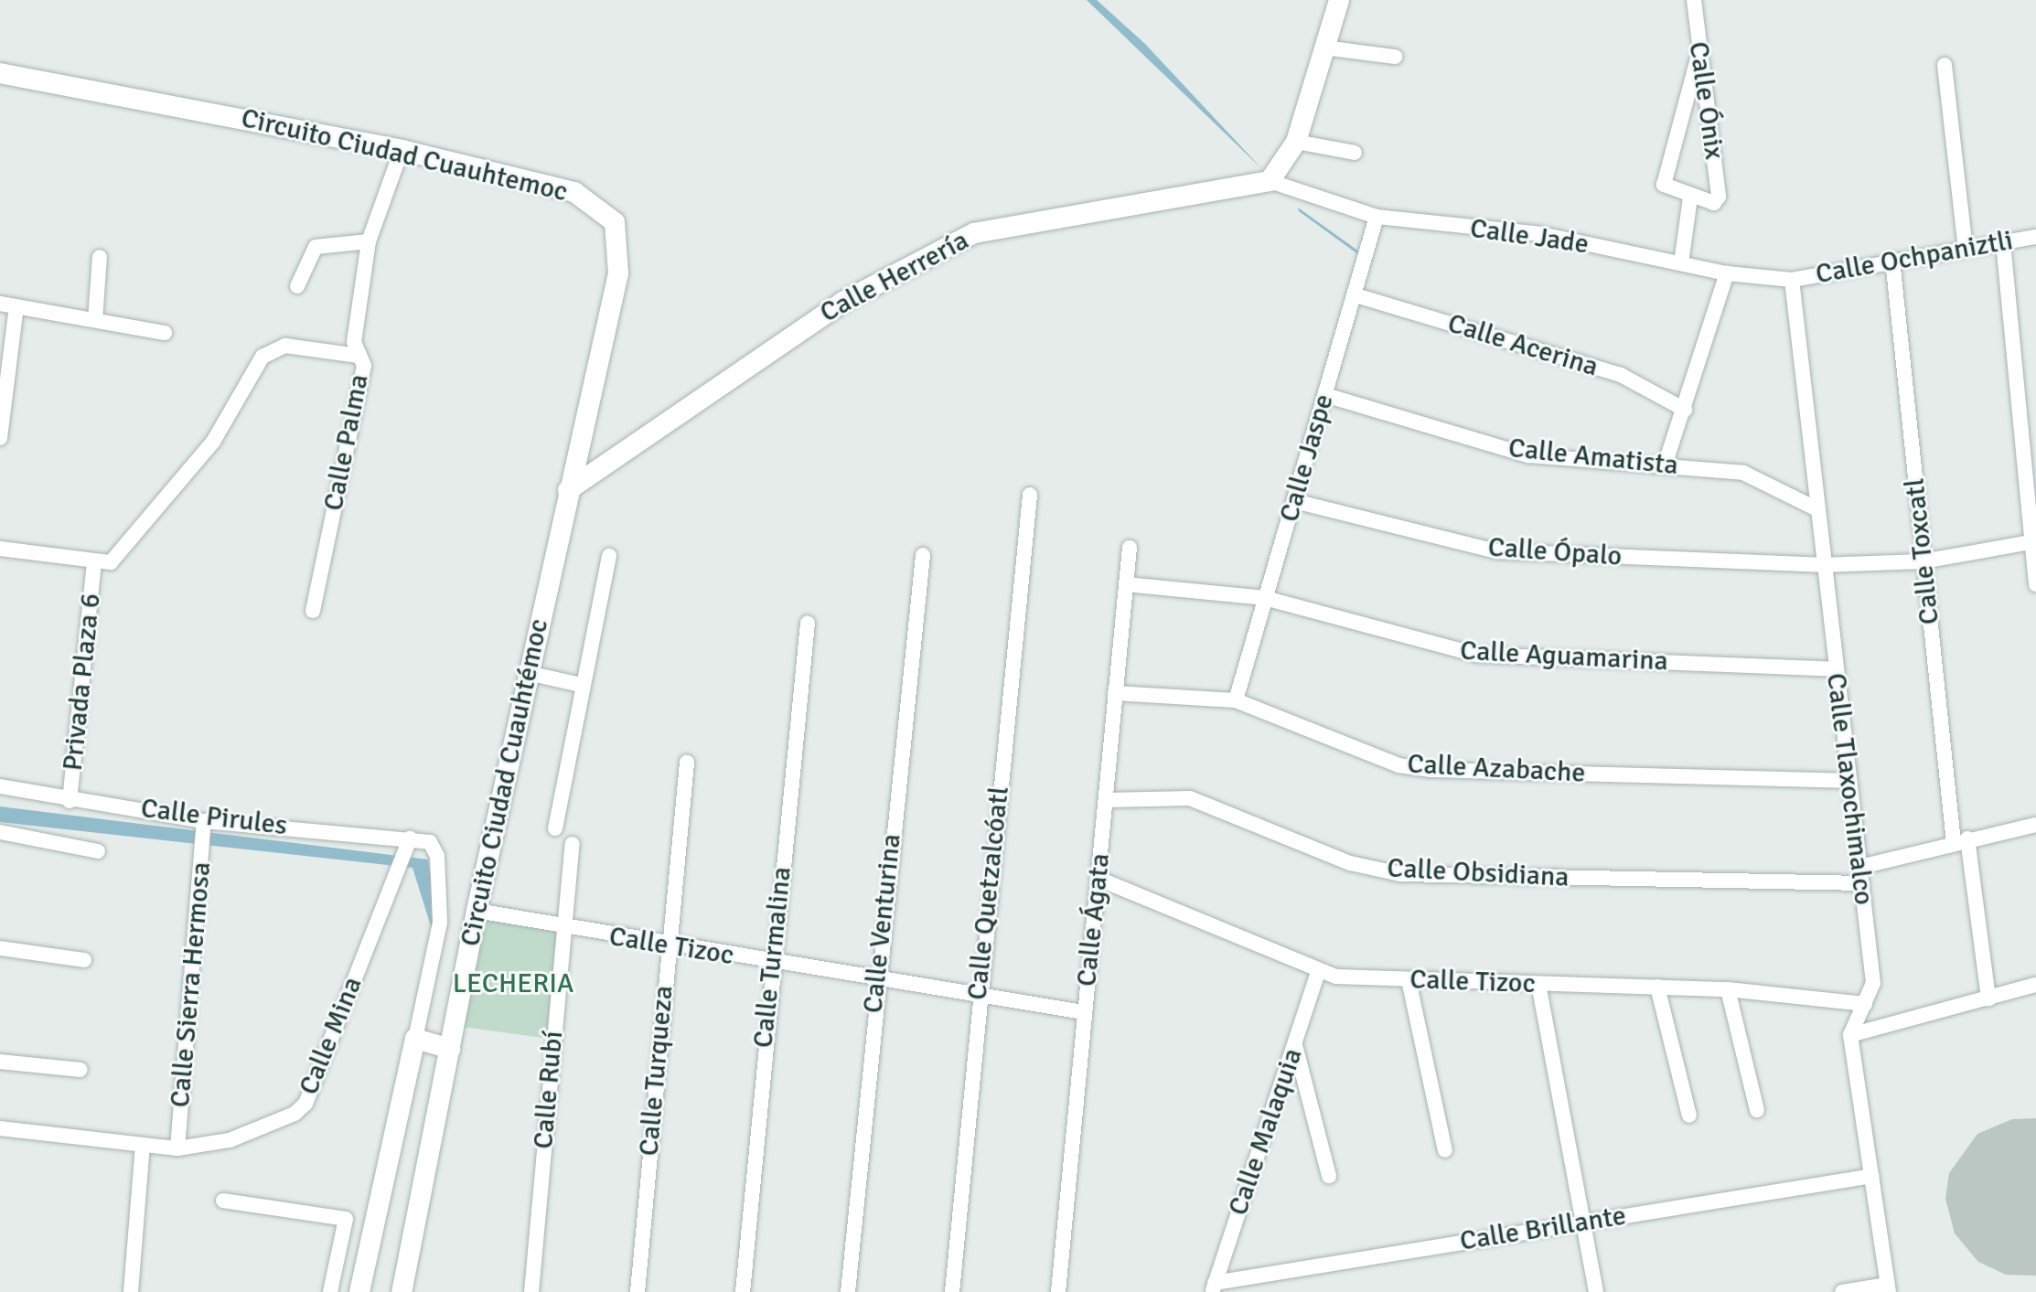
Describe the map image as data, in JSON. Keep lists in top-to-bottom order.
{
  "streets": {
    "main road": ["Circuito Ciudad Cuauhtemoc", "Calle Herrería", "Circuito Ciudad Cuauhtémoc"],
    "street": [
      "Calle Ónix",
      "Calle Jade",
      "Calle Ochpaniztli",
      "Calle Acerina",
      "Calle Palma",
      "Calle Amatista",
      "Calle Jaspe",
      "Calle Toxcatl",
      "Calle Ópalo",
      "Calle Aguamarina",
      "Privada Plaza 6",
      "Calle Azabache",
      "Calle Tlaxochimalco",
      "Calle Pirules",
      "Calle Obsidiana",
      "Calle Quetzalcóatl",
      "Calle Ágata",
      "Calle Venturina",
      "Calle Tizoc",
      "Calle Turmalina",
      "Calle Sierra Hermosa",
      "Calle Mina",
      "Calle Turqueza",
      "Calle Rubí",
      "Calle Malaquia",
      "Calle Brillante"
    ]
  },
  "crossings": [
    ["Circuito Ciudad Cuauhtemoc", "Calle Herrería"],
    ["Circuito Ciudad Cuauhtemoc", "Calle Palma"],
    ["Circuito Ciudad Cuauhtemoc", "Circuito Ciudad Cuauhtémoc"],
    ["Calle Jade", "Calle Ochpaniztli"],
    ["Calle Jade", "Calle Herrería"],
    ["Calle Jade", "Calle Jaspe"],
    ["Calle Jade", "Calle Tlaxochimalco"],
    ["Calle Ochpaniztli", "Calle Toxcatl"],
    ["Calle Ochpaniztli", "Calle Tlaxochimalco"],
    ["Calle Herrería", "Circuito Ciudad Cuauhtémoc"],
    ["Calle Acerina", "Calle Jaspe"],
    ["Calle Amatista", "Calle Jaspe"],
    ["Calle Amatista", "Calle Tlaxochimalco"],
    ["Calle Jaspe", "Calle Ópalo"],
    ["Calle Jaspe", "Calle Aguamarina"],
    ["Calle Jaspe", "Calle Azabache"],
    ["Calle Toxcatl", "Calle Ópalo"],
    ["Calle Ópalo", "Calle Tlaxochimalco"],
    ["Calle Aguamarina", "Calle Tlaxochimalco"],
    ["Calle Aguamarina", "Calle Ágata"],
    ["Privada Plaza 6", "Calle Pirules"],
    ["Calle Azabache", "Calle Tlaxochimalco"],
    ["Calle Azabache", "Calle Ágata"],
    ["Circuito Ciudad Cuauhtémoc", "Calle Tizoc"],
    ["Calle Tlaxochimalco", "Calle Obsidiana"],
    ["Calle Tlaxochimalco", "Calle Tizoc"],
    ["Calle Pirules", "Calle Sierra Hermosa"],
    ["Calle Pirules", "Calle Mina"],
    ["Calle Obsidiana", "Calle Ágata"],
    ["Calle Quetzalcóatl", "Calle Tizoc"],
    ["Calle Ágata", "Calle Tizoc"],
    ["Calle Venturina", "Calle Tizoc"],
    ["Calle Tizoc", "Calle Turmalina"],
    ["Calle Tizoc", "Calle Turqueza"],
    ["Calle Tizoc", "Calle Rubí"],
    ["Calle Tizoc", "Calle Malaquia"],
    ["Calle Sierra Hermosa", "Calle Mina"],
    ["Calle Malaquia", "Calle Brillante"]
  ],
  "parks": ["LECHERIA"]
}
